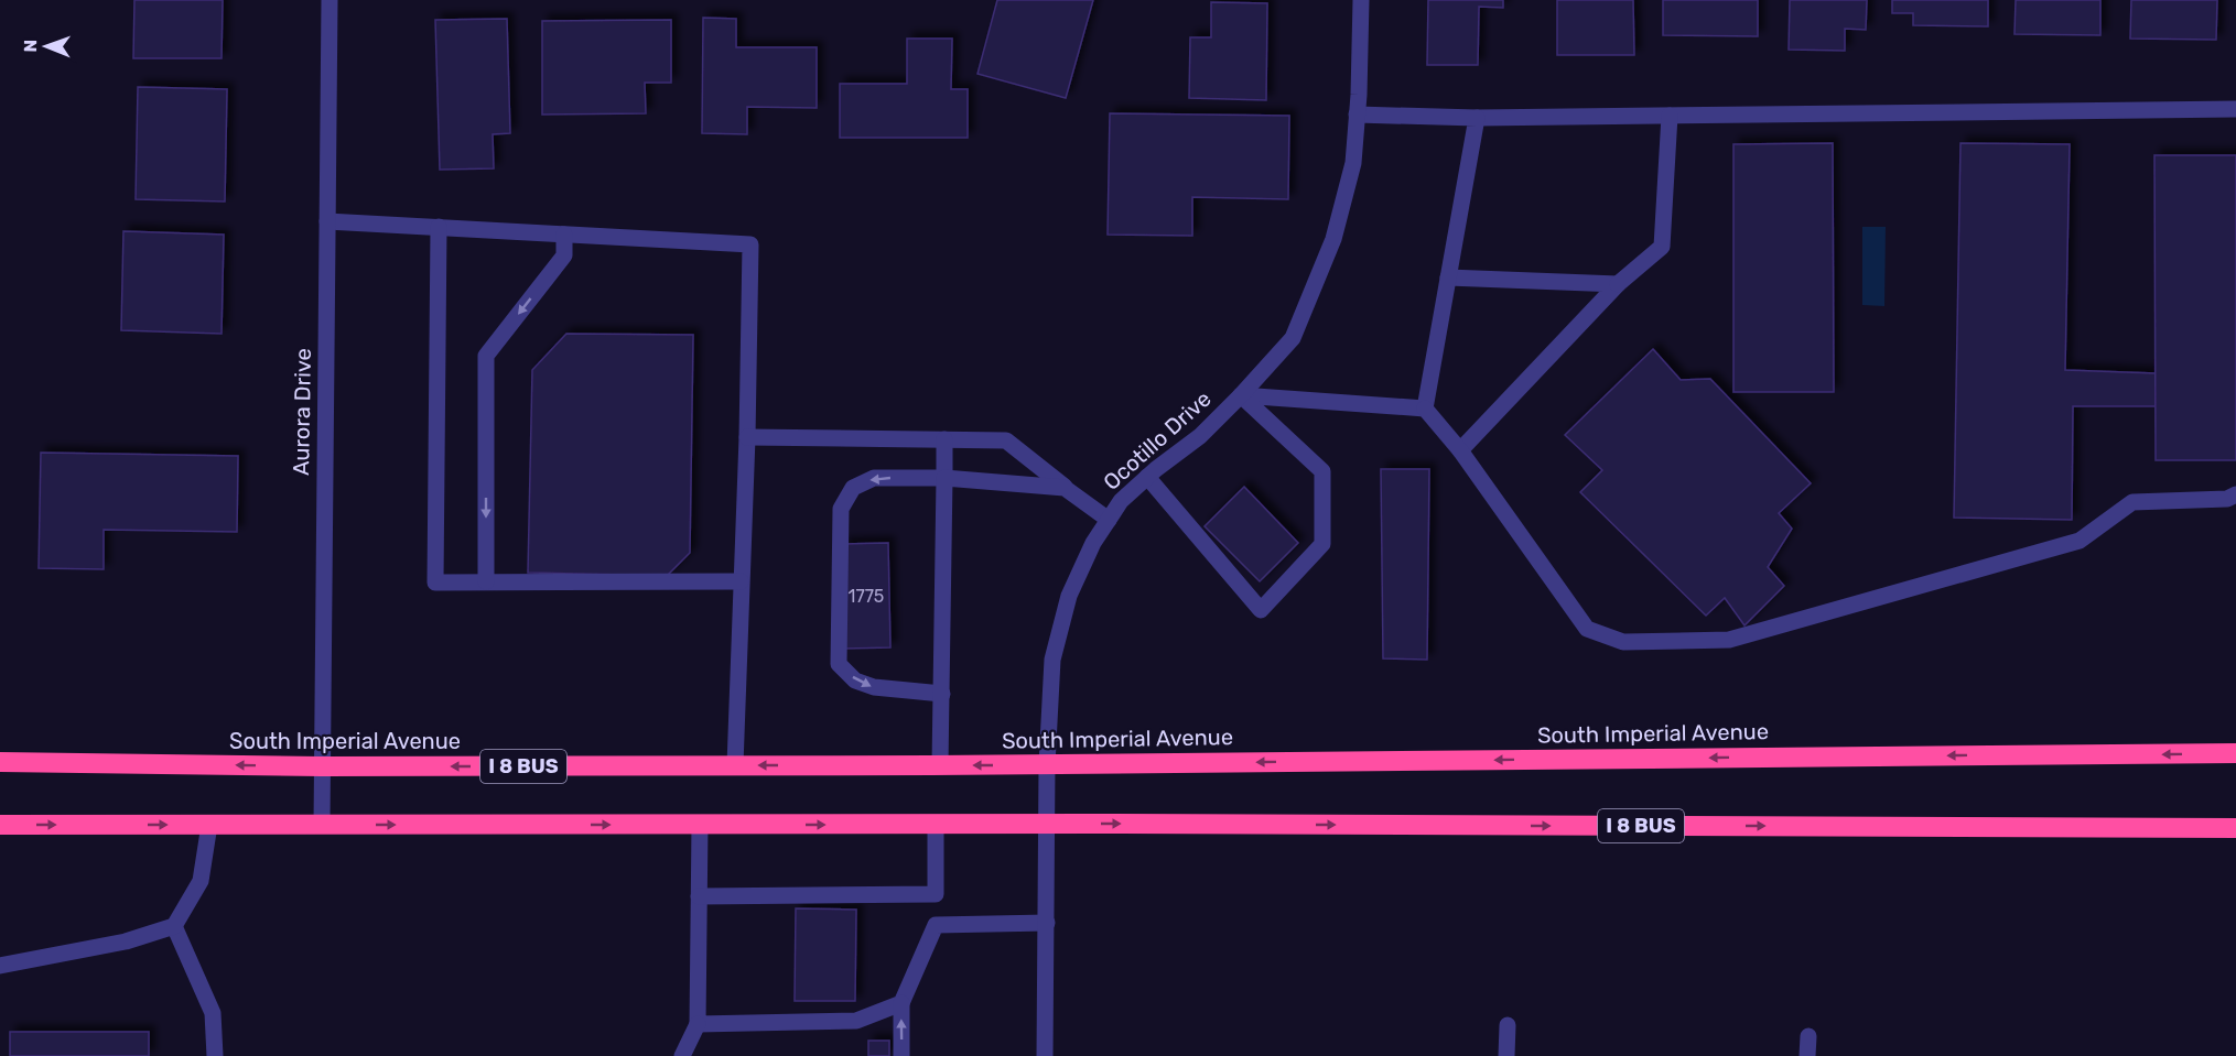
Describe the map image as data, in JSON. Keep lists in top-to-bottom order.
{
  "streets": {
    "highway": ["South Imperial Avenue", "I 8 BUS"],
    "street": ["Aurora Drive", "Ocotillo Drive"]
  },
  "crossings": [
    ["Aurora Drive", "South Imperial Avenue"],
    ["Aurora Drive", "I 8 BUS"],
    ["Ocotillo Drive", "South Imperial Avenue"],
    ["Ocotillo Drive", "I 8 BUS"]
  ],
  "house_numbers": ["1775"],
  "north": "left"
}
